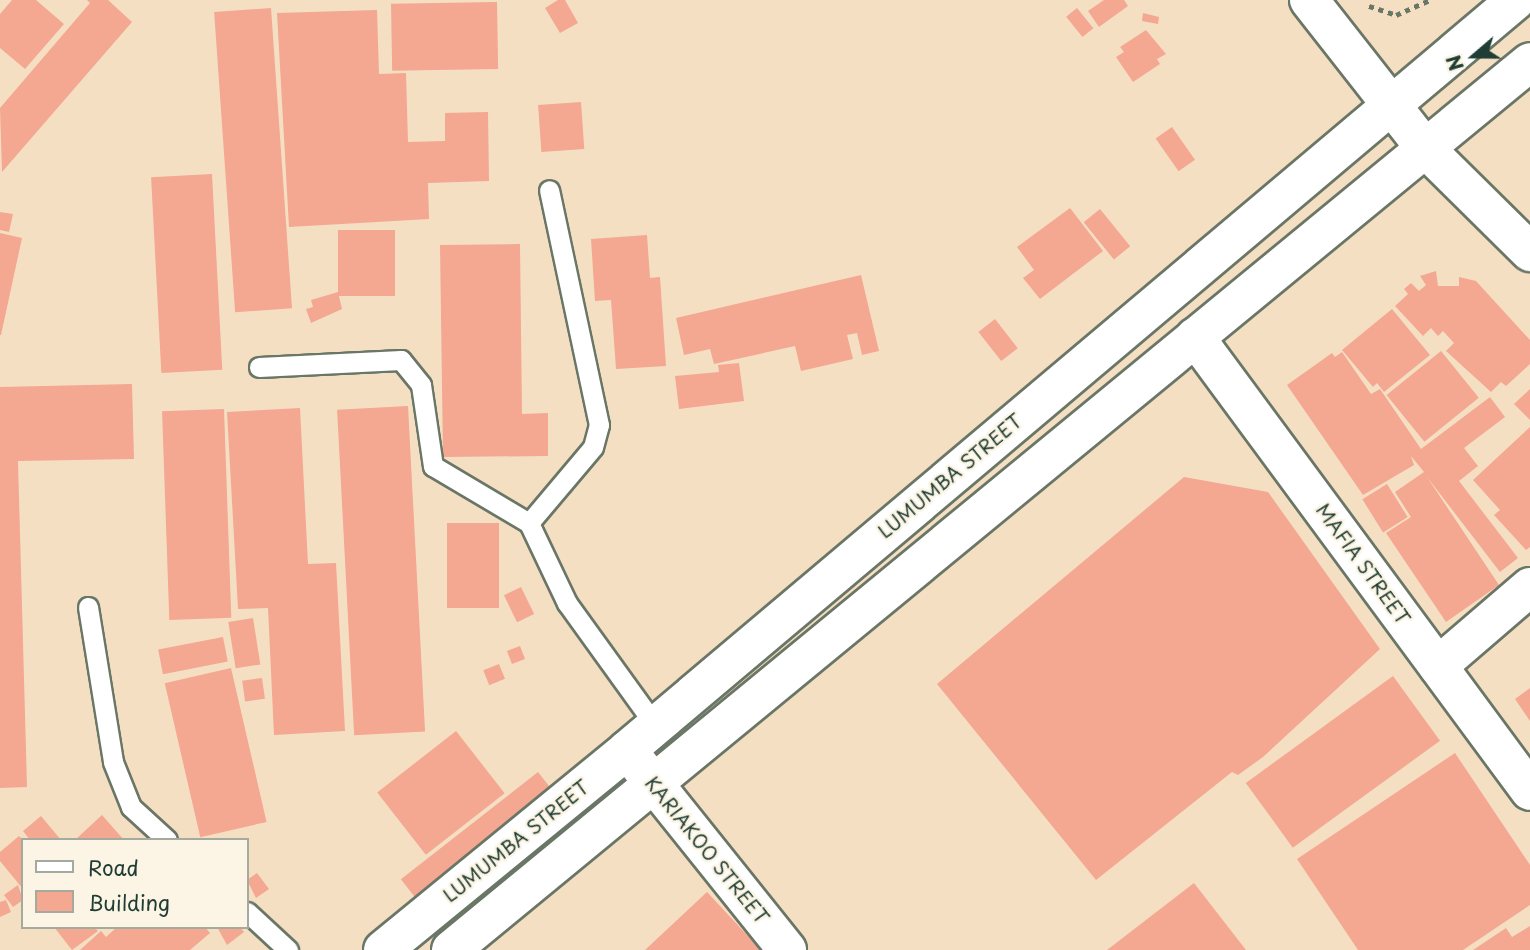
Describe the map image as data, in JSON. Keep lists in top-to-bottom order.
{
  "streets": {
    "main road": ["LUMUMBA STREET", "MAFIA STREET", "KARIAKOO STREET"]
  },
  "crossings": [
    ["LUMUMBA STREET", "KARIAKOO STREET"]
  ],
  "legend": ["Road", "Building"],
  "north": "left"
}
